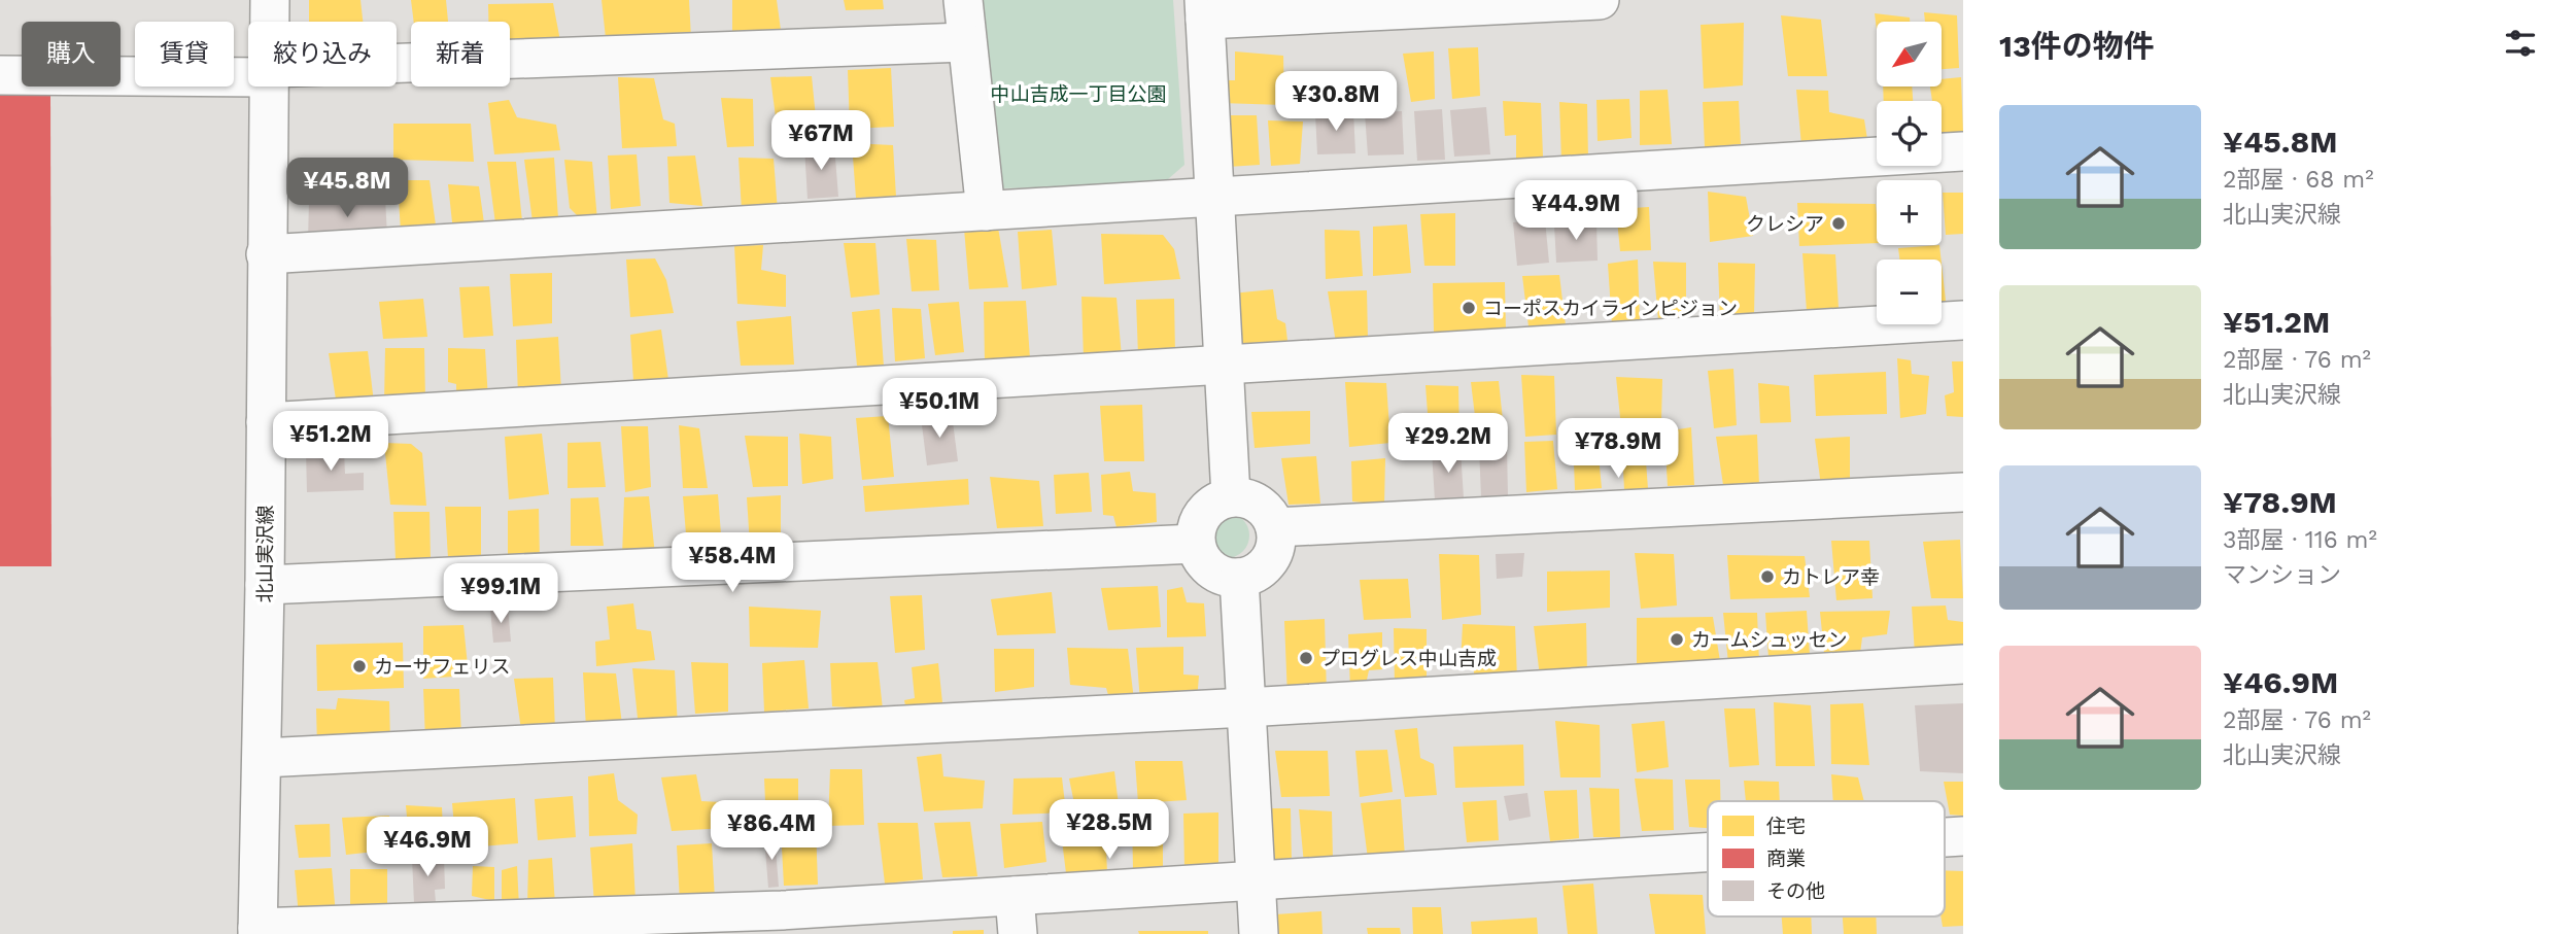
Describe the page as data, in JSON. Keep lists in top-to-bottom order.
{
  "streets": {
    "street": ["北山実沢線"]
  },
  "parks": ["中山吉成一丁目公園"],
  "places": [
    "クレシア",
    "コーポスカイラインピジョン",
    "カトレア幸",
    "カームシュッセン",
    "プログレス中山吉成",
    "カーサフェリス"
  ],
  "legend": ["住宅", "商業", "その他"],
  "north": "bottom left",
  "page": {
    "heading": "13件の物件",
    "map_buttons": ["+", "−"],
    "chip": [
      "購入",
      "賃貸",
      "絞り込み",
      "新着"
    ],
    "price": [
      "¥30.8M",
      "¥67M",
      "¥45.8M",
      "¥44.9M",
      "¥50.1M",
      "¥51.2M",
      "¥29.2M",
      "¥78.9M",
      "¥58.4M",
      "¥99.1M",
      "¥28.5M",
      "¥86.4M",
      "¥46.9M"
    ],
    "list": [
      {
        "name": "¥45.8M",
        "note": "2部屋 · 68 m² · 北山実沢線"
      },
      {
        "name": "¥51.2M",
        "note": "2部屋 · 76 m² · 北山実沢線"
      },
      {
        "name": "¥78.9M",
        "note": "3部屋 · 116 m² · マンション"
      },
      {
        "name": "¥46.9M",
        "note": "2部屋 · 76 m² · 北山実沢線"
      }
    ]
  }
}
